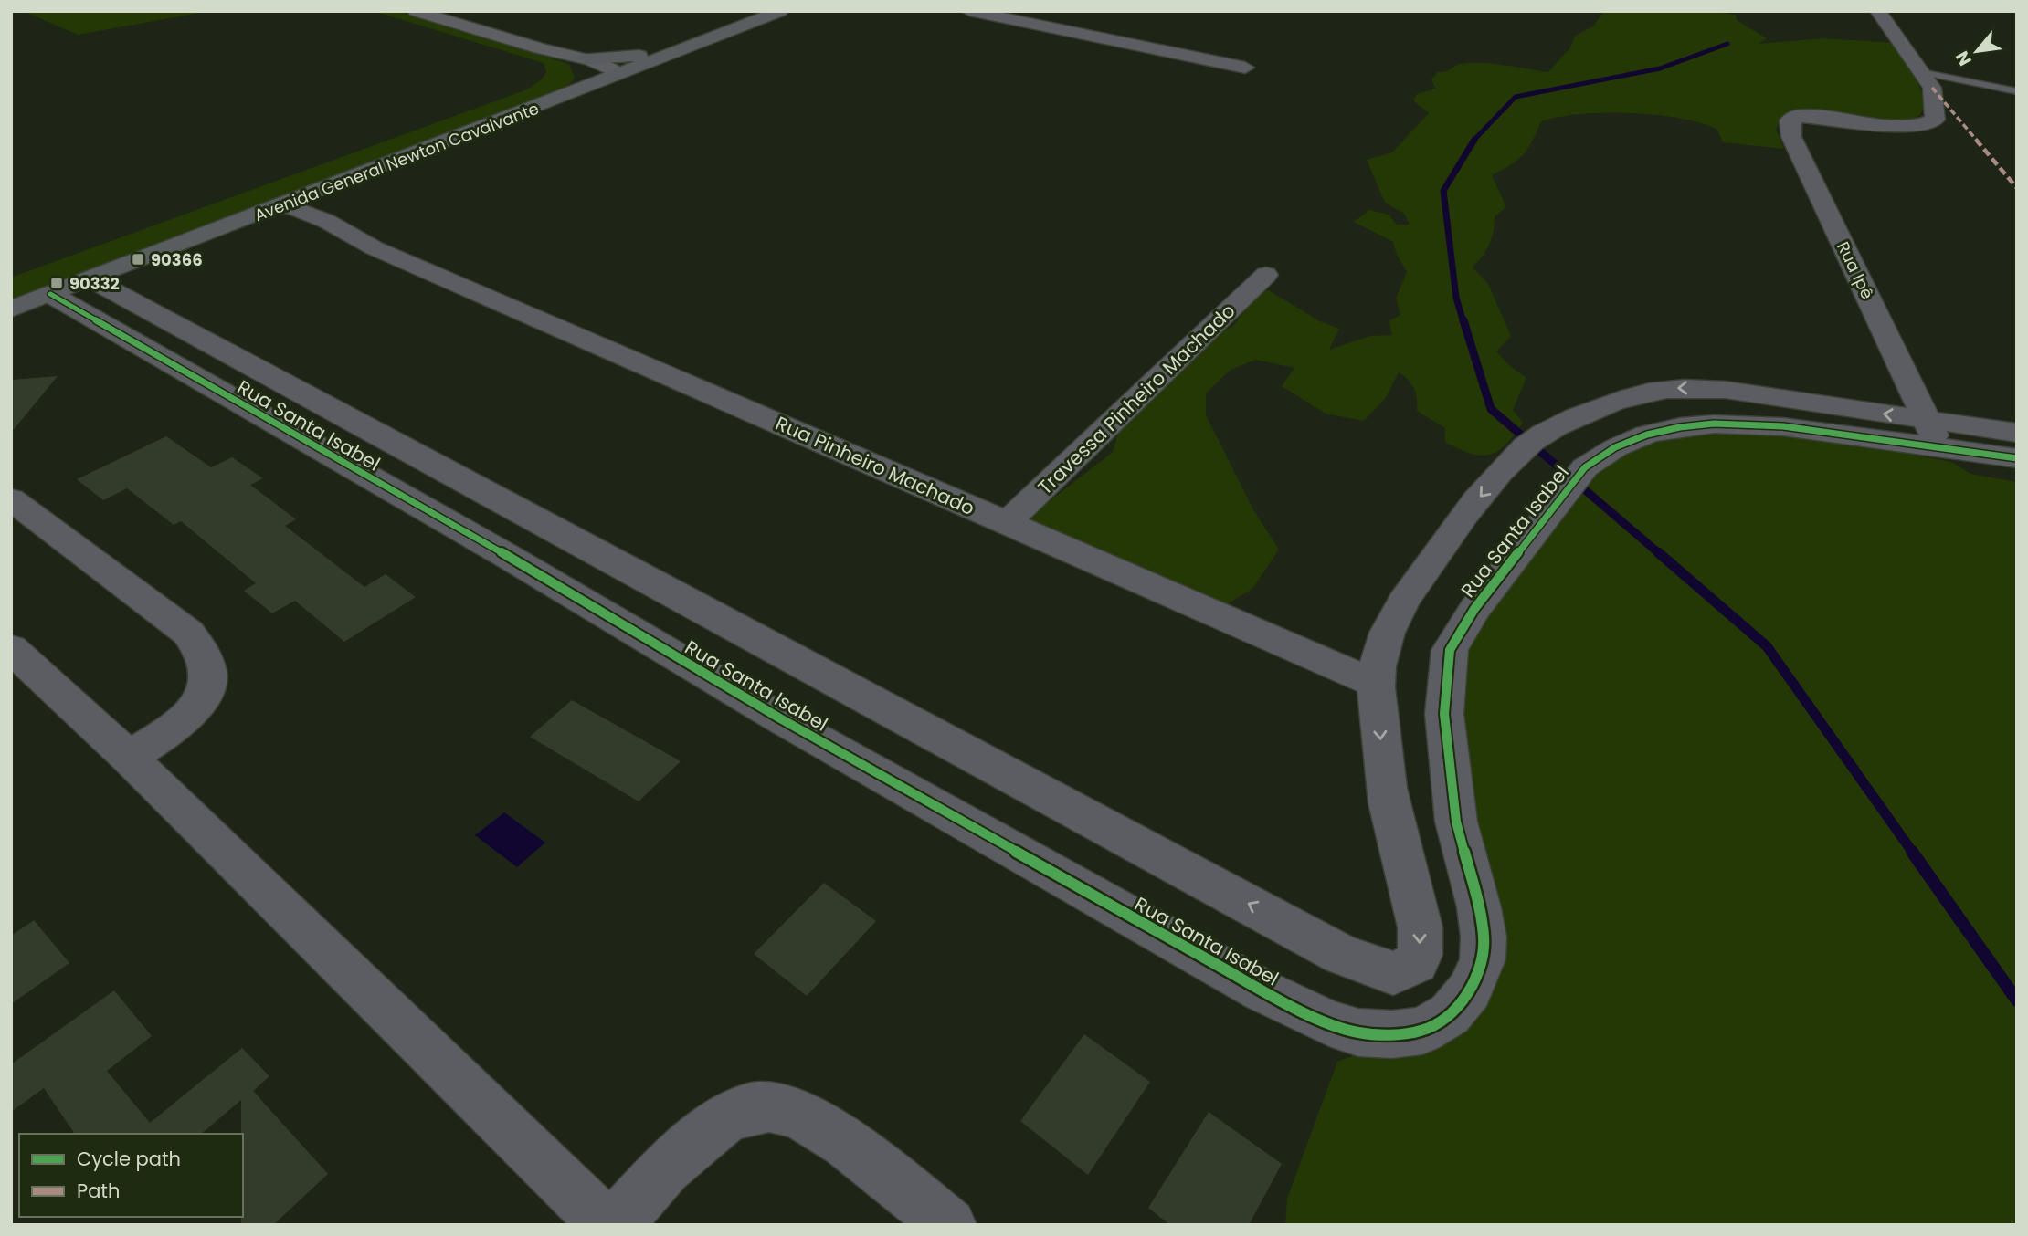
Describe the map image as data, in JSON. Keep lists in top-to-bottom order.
{
  "streets": {
    "main road": ["Avenida General Newton Cavalvante"],
    "street": [
      "Rua Ipê",
      "Travessa Pinheiro Machado",
      "Rua Santa Isabel",
      "Rua Pinheiro Machado"
    ]
  },
  "crossings": [
    ["Avenida General Newton Cavalvante", "Rua Santa Isabel"],
    ["Rua Ipê", "Rua Santa Isabel"],
    ["Travessa Pinheiro Machado", "Rua Pinheiro Machado"],
    ["Rua Santa Isabel", "Rua Pinheiro Machado"]
  ],
  "places": {
    "transit": ["90366", "90332"]
  },
  "legend": ["Cycle path", "Path"],
  "north": "bottom left"
}
